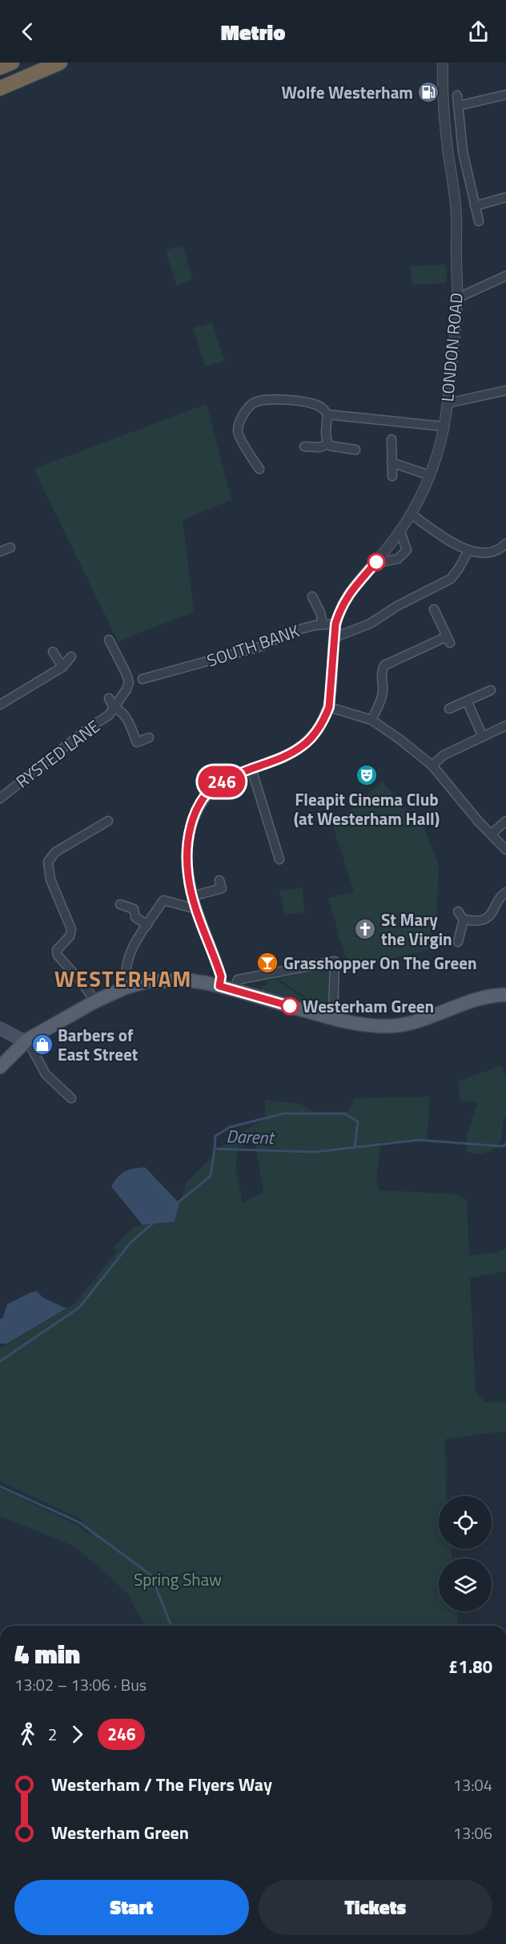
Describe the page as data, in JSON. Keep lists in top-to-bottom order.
{
  "streets": {
    "street": ["LONDON ROAD", "SOUTH BANK", "RYSTED LANE"]
  },
  "crossings": [
    ["LONDON ROAD", "SOUTH BANK"]
  ],
  "districts": ["WESTERHAM"],
  "water": ["Darent"],
  "parks": ["Spring Shaw"],
  "places": {
    "fuel station": ["Wolfe Westerham"],
    "theatre": ["Fleapit Cinema Club (at Westerham Hall)"],
    "church": ["St Mary the Virgin"],
    "bar": ["Grasshopper On The Green"],
    "other": ["Westerham Green"],
    "shop": ["Barbers of East Street"]
  },
  "lines": ["bus line 246"],
  "page": {
    "header": "Metrio",
    "on_map": "246",
    "heading": ["4 min", "13:02 – 13:06 · Bus", "£1.80"],
    "legs": ["2", "246"],
    "list": [
      {
        "name": "Westerham / The Flyers Way",
        "value": "13:04"
      },
      {
        "name": "Westerham Green",
        "value": "13:06"
      }
    ],
    "buttons": ["Start", "Tickets"]
  }
}
